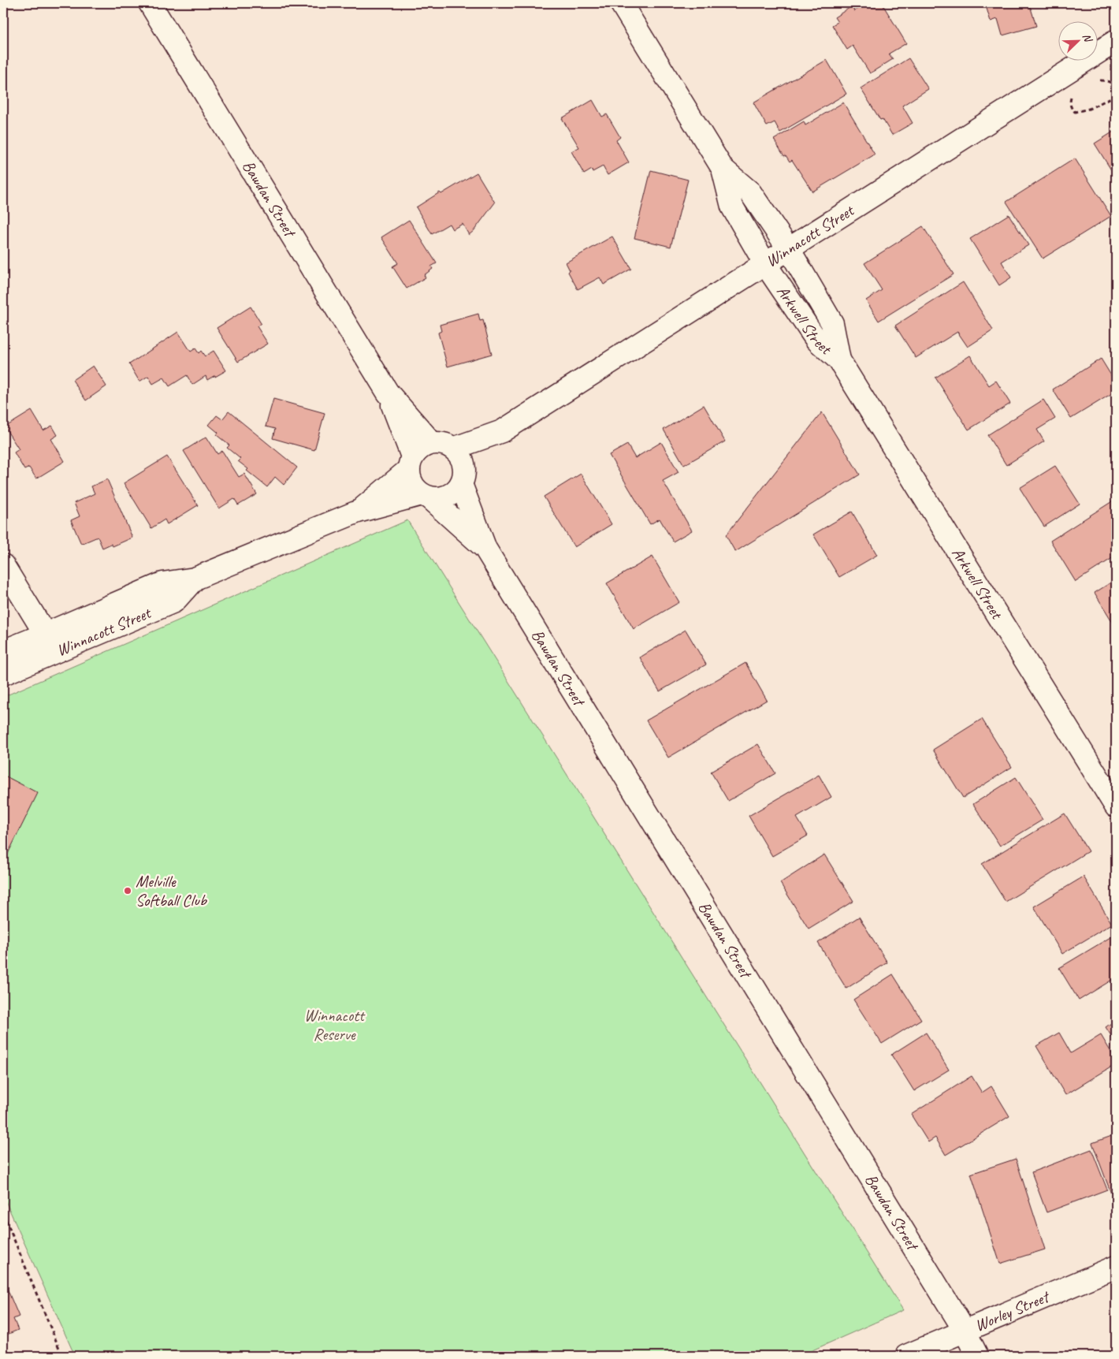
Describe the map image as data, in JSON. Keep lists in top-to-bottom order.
{
  "streets": {
    "street": [
      "Bawdan Street",
      "Winnacott Street",
      "Arkwell Street",
      "Worley Street"
    ]
  },
  "crossings": [
    ["Bawdan Street", "Winnacott Street"],
    ["Bawdan Street", "Worley Street"],
    ["Winnacott Street", "Arkwell Street"]
  ],
  "parks": ["Winnacott Reserve"],
  "places": ["Melville Softball Club"],
  "north": "top right"
}
